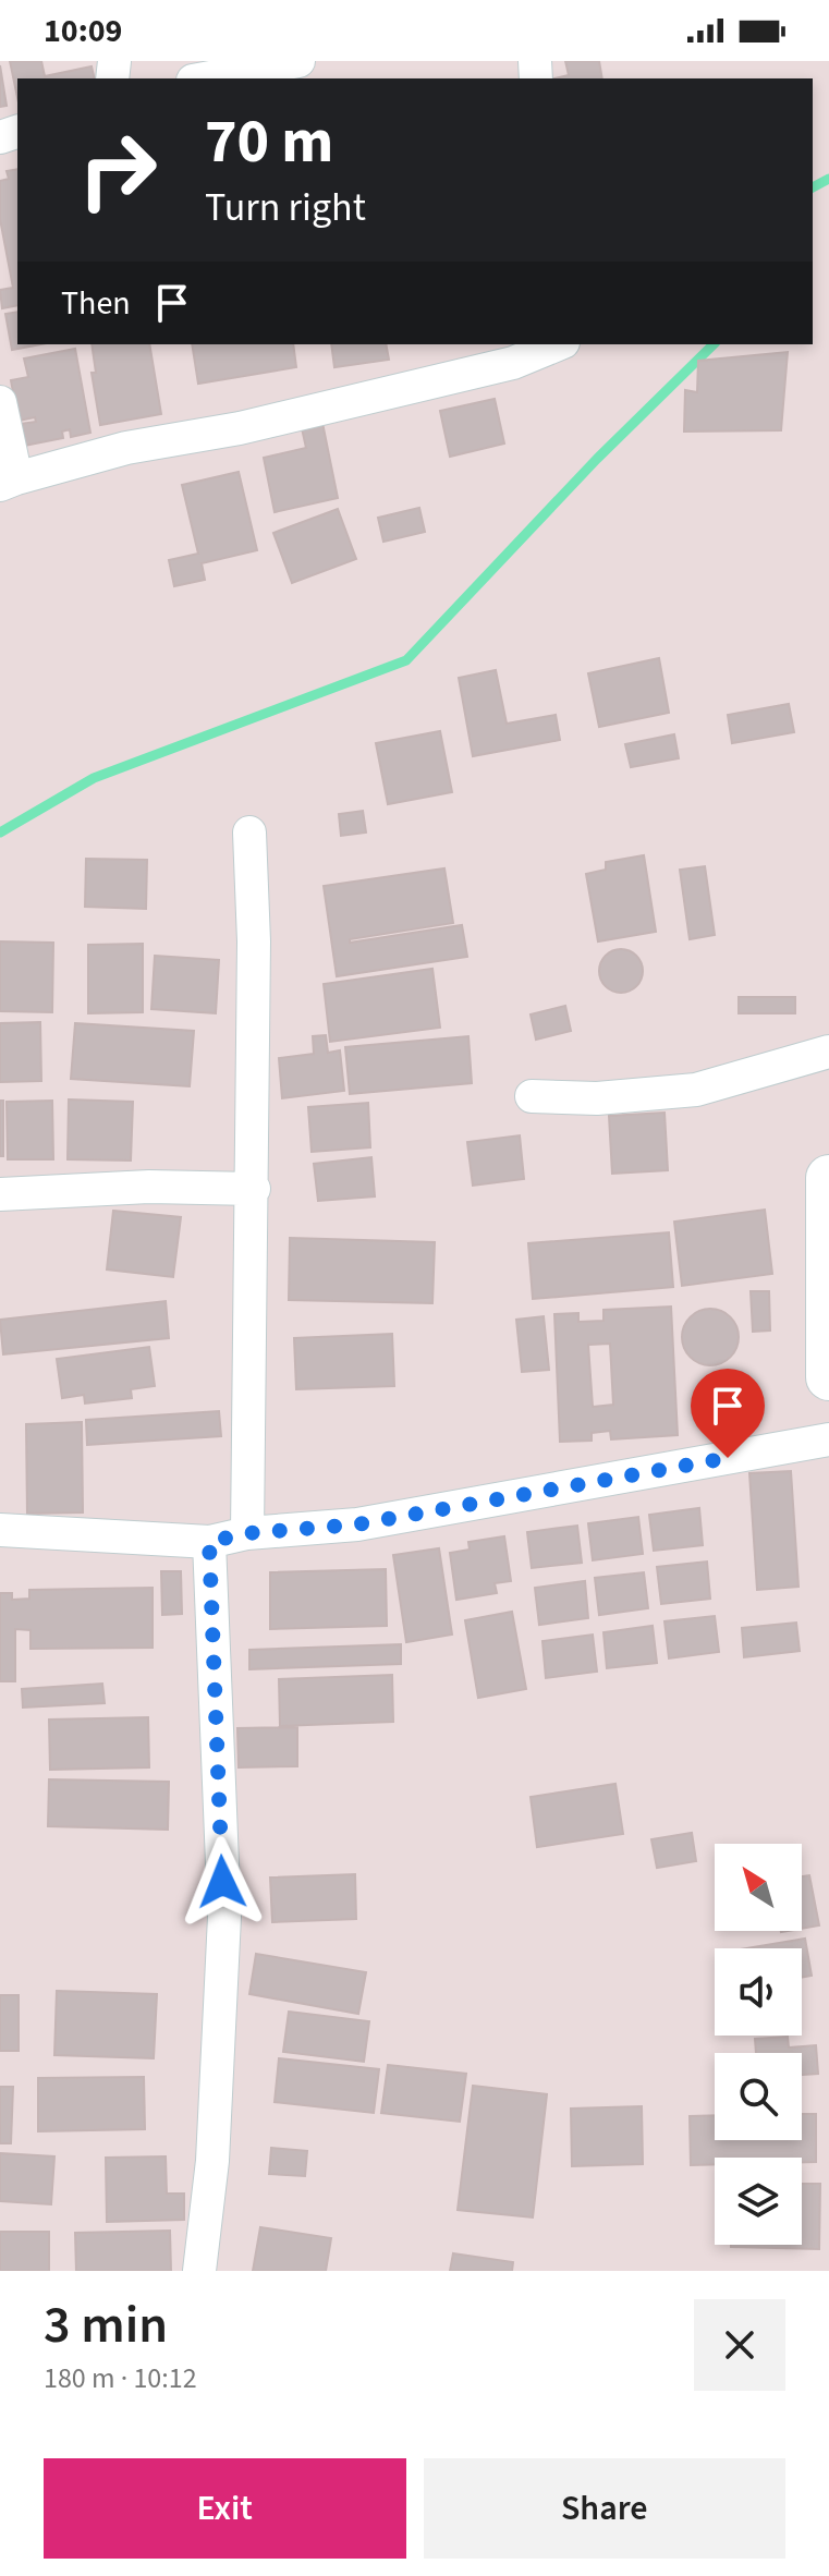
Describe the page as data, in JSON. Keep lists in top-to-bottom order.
{
  "north": "top left",
  "page": {
    "status": "10:09",
    "turn": ["70 m", "Turn right"],
    "then": "Then",
    "heading": ["3 min", "180 m · 10:12"],
    "buttons": ["Exit", "Share"]
  }
}
